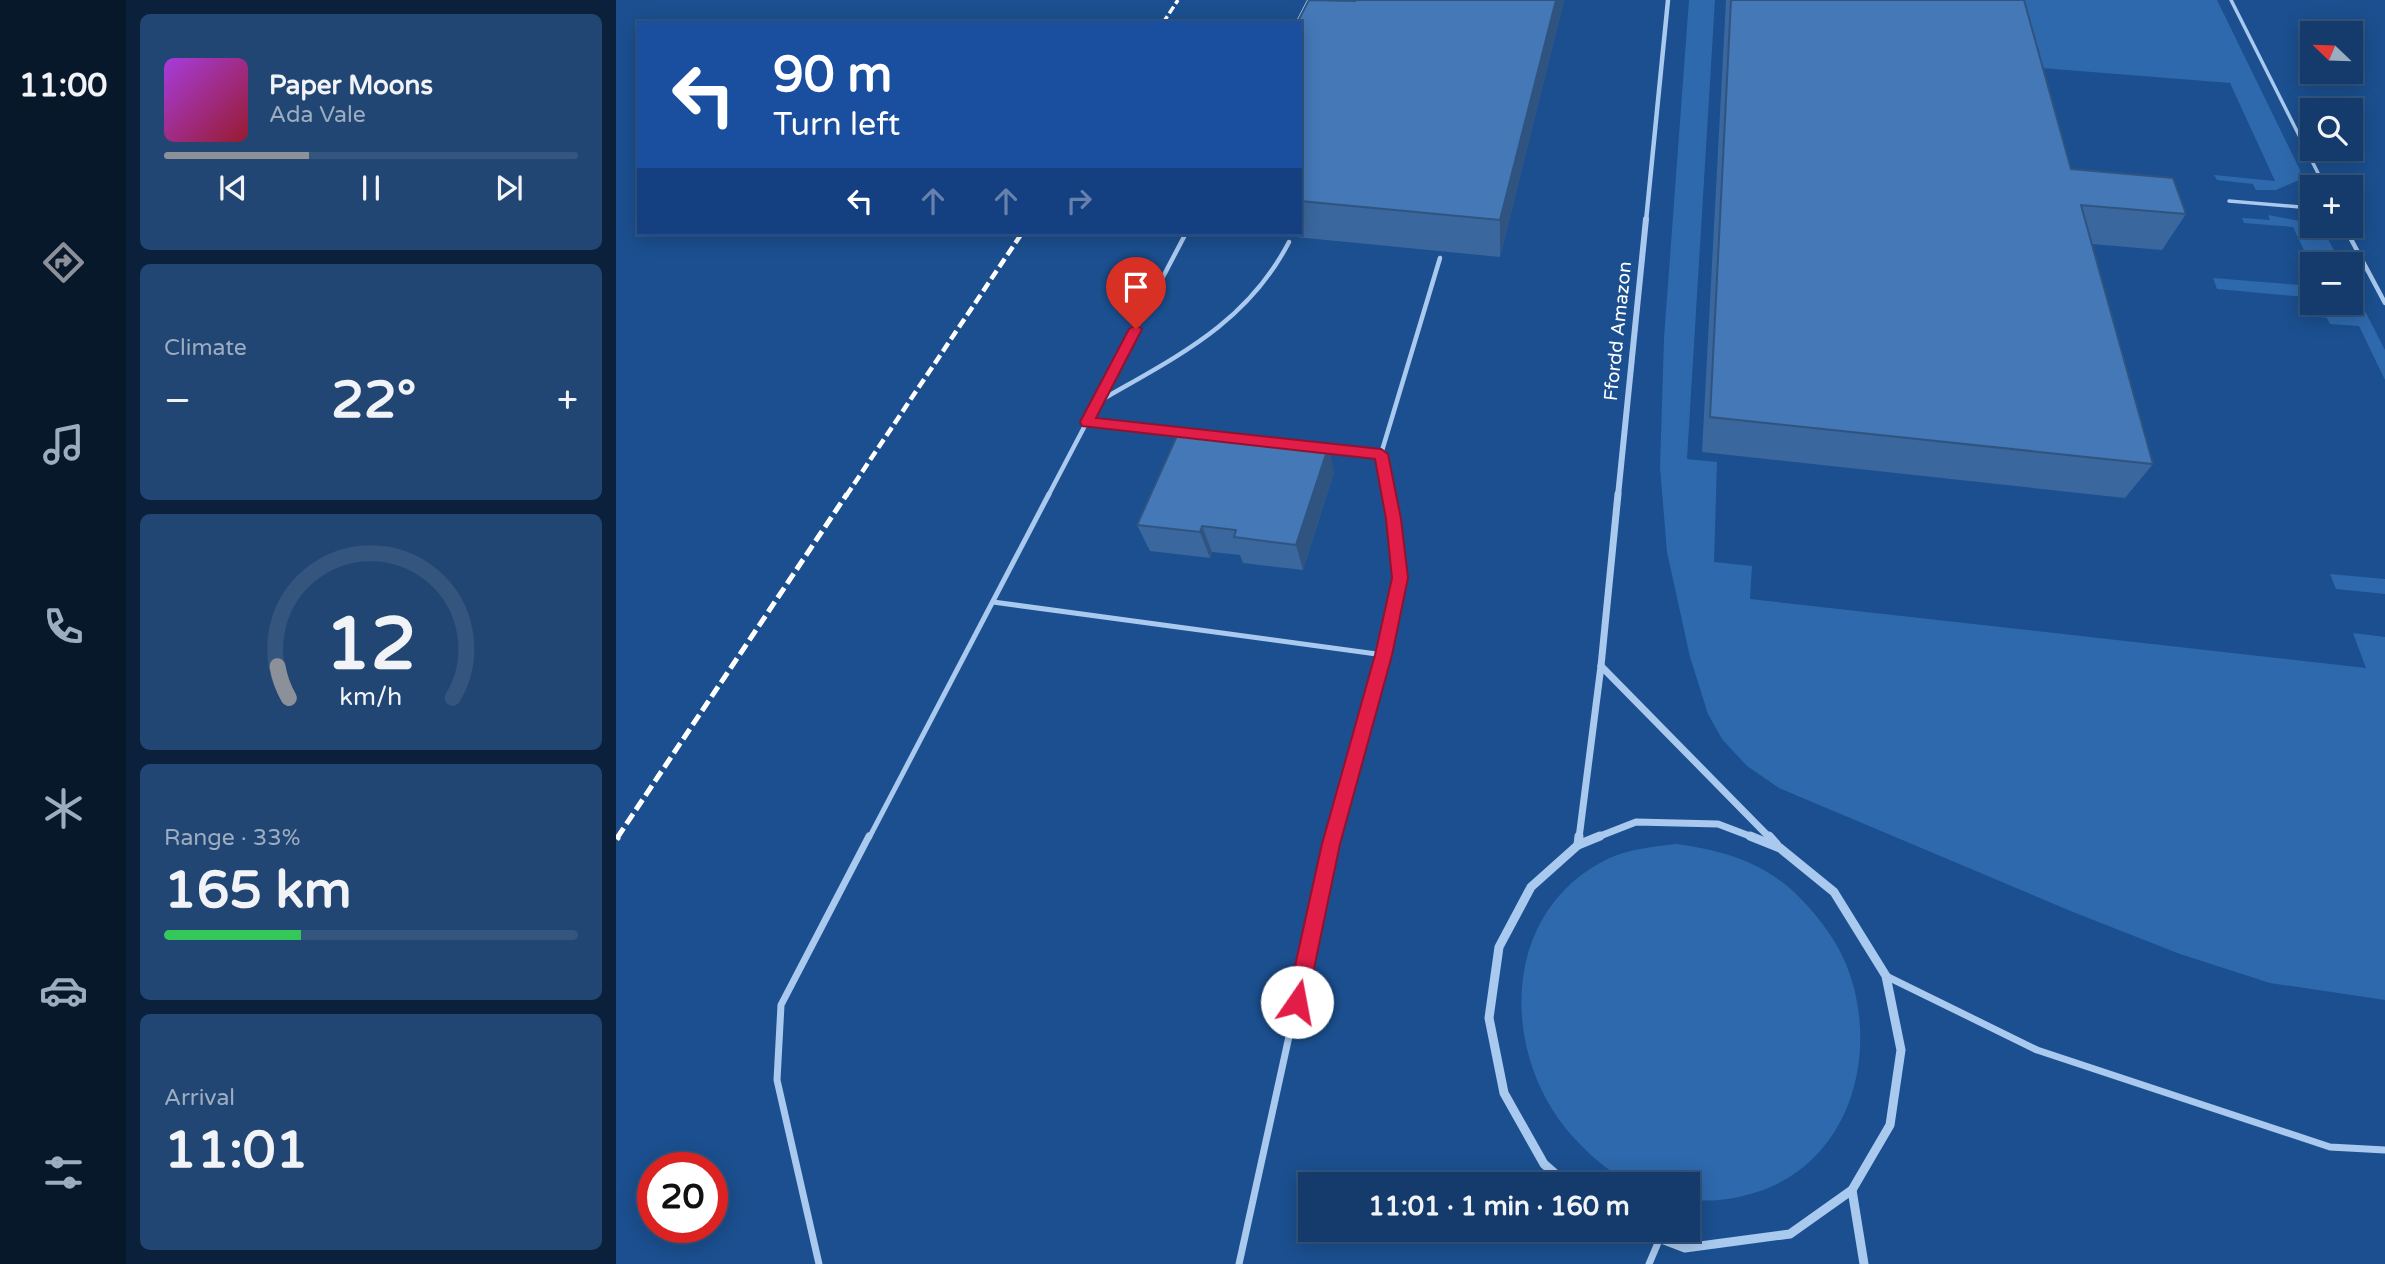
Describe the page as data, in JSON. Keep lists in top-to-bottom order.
{
  "streets": {
    "street": ["Ffordd Amazon"]
  },
  "north": "top left",
  "page": {
    "tabs": "11:00",
    "map_buttons": ["+", "−"],
    "turn": ["90 m", "Turn left"],
    "song": ["Paper Moons", "Ada Vale"],
    "tile": [
      "Climate",
      ["Range · 33%", "165 km"],
      ["Arrival", "11:01"]
    ],
    "heat": ["−", "22°", "+"],
    "limit": "20",
    "trip": "11:01 · 1 min · 160 m",
    "gauge": ["12", "km/h"]
  }
}
